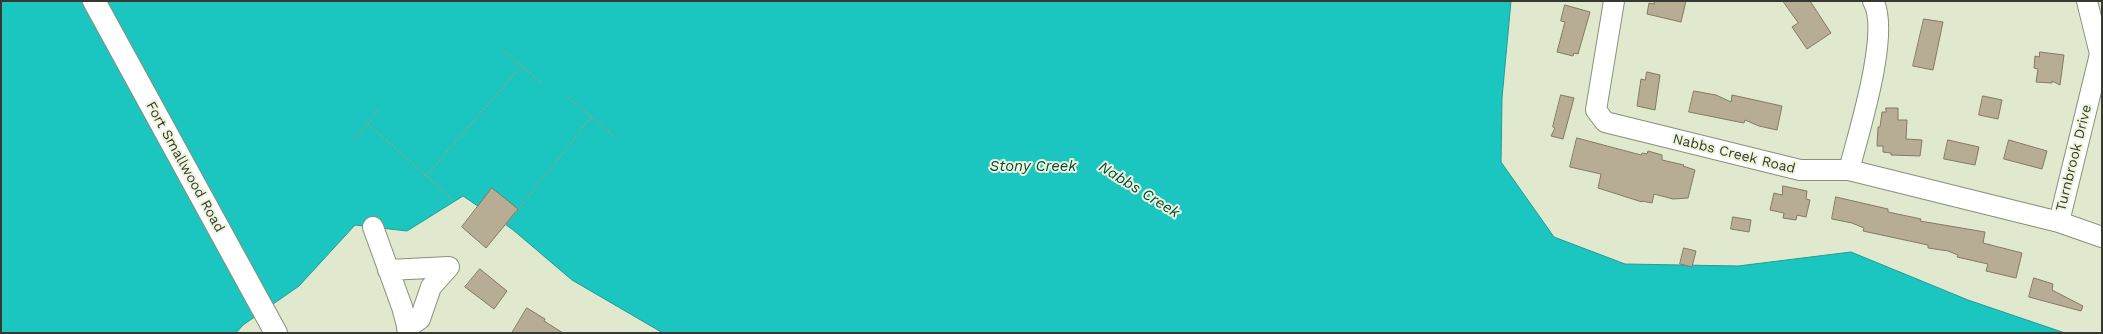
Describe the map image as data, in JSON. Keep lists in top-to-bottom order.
{
  "streets": {
    "main road": ["Fort Smallwood Road"],
    "street": ["Nabbs Creek Road", "Turnbrook Drive"]
  },
  "crossings": [
    ["Nabbs Creek Road", "Turnbrook Drive"]
  ],
  "water": ["Stony Creek", "Nabbs Creek"]
}
